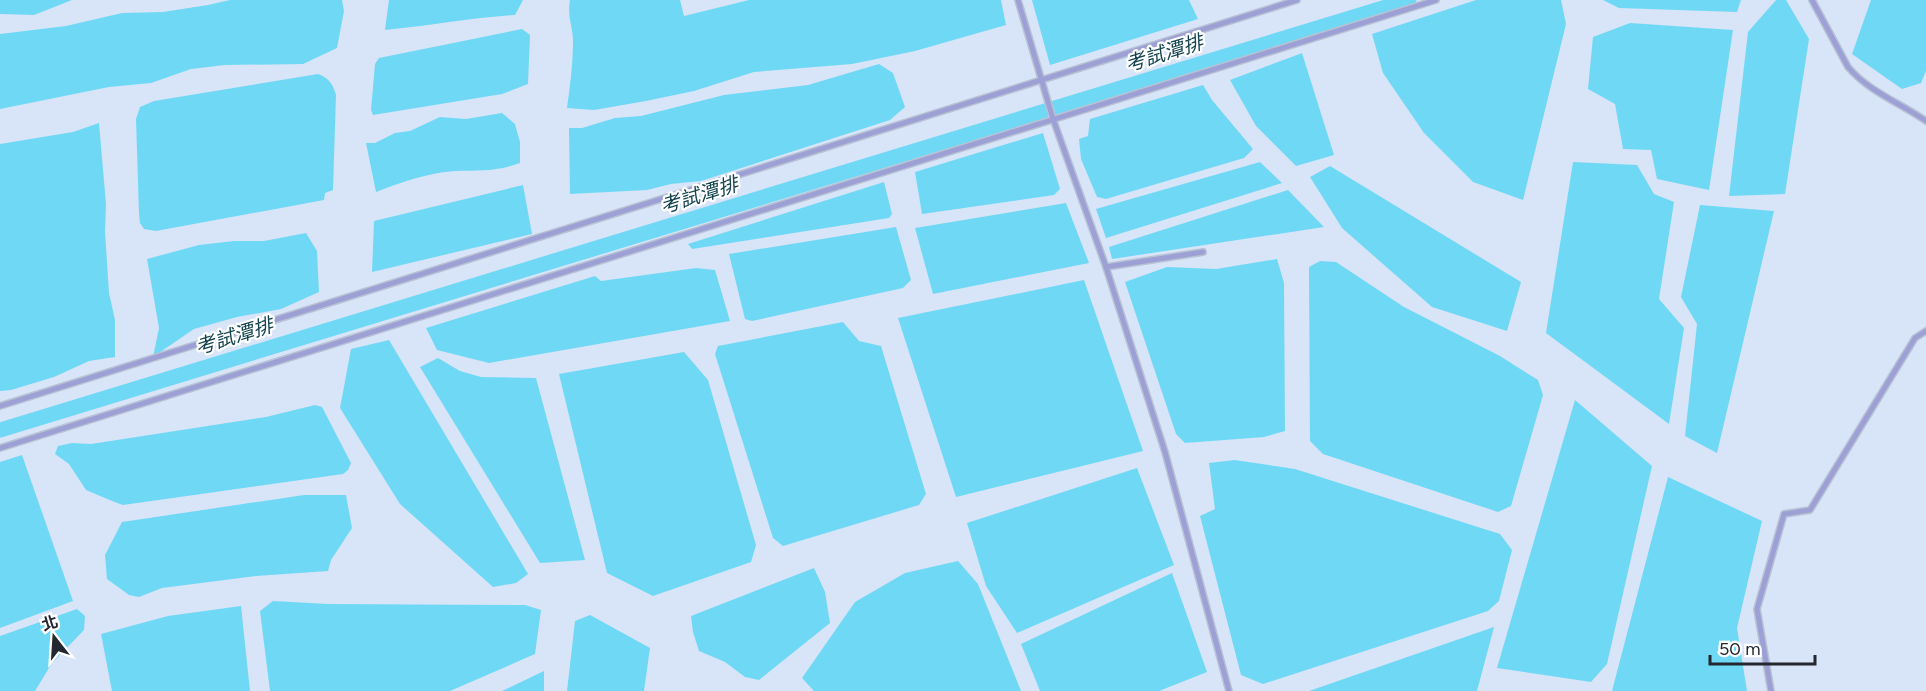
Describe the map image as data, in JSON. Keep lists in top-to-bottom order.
{
  "water": ["考試潭排"],
  "scale_bar": "50 m",
  "north": "top"
}
